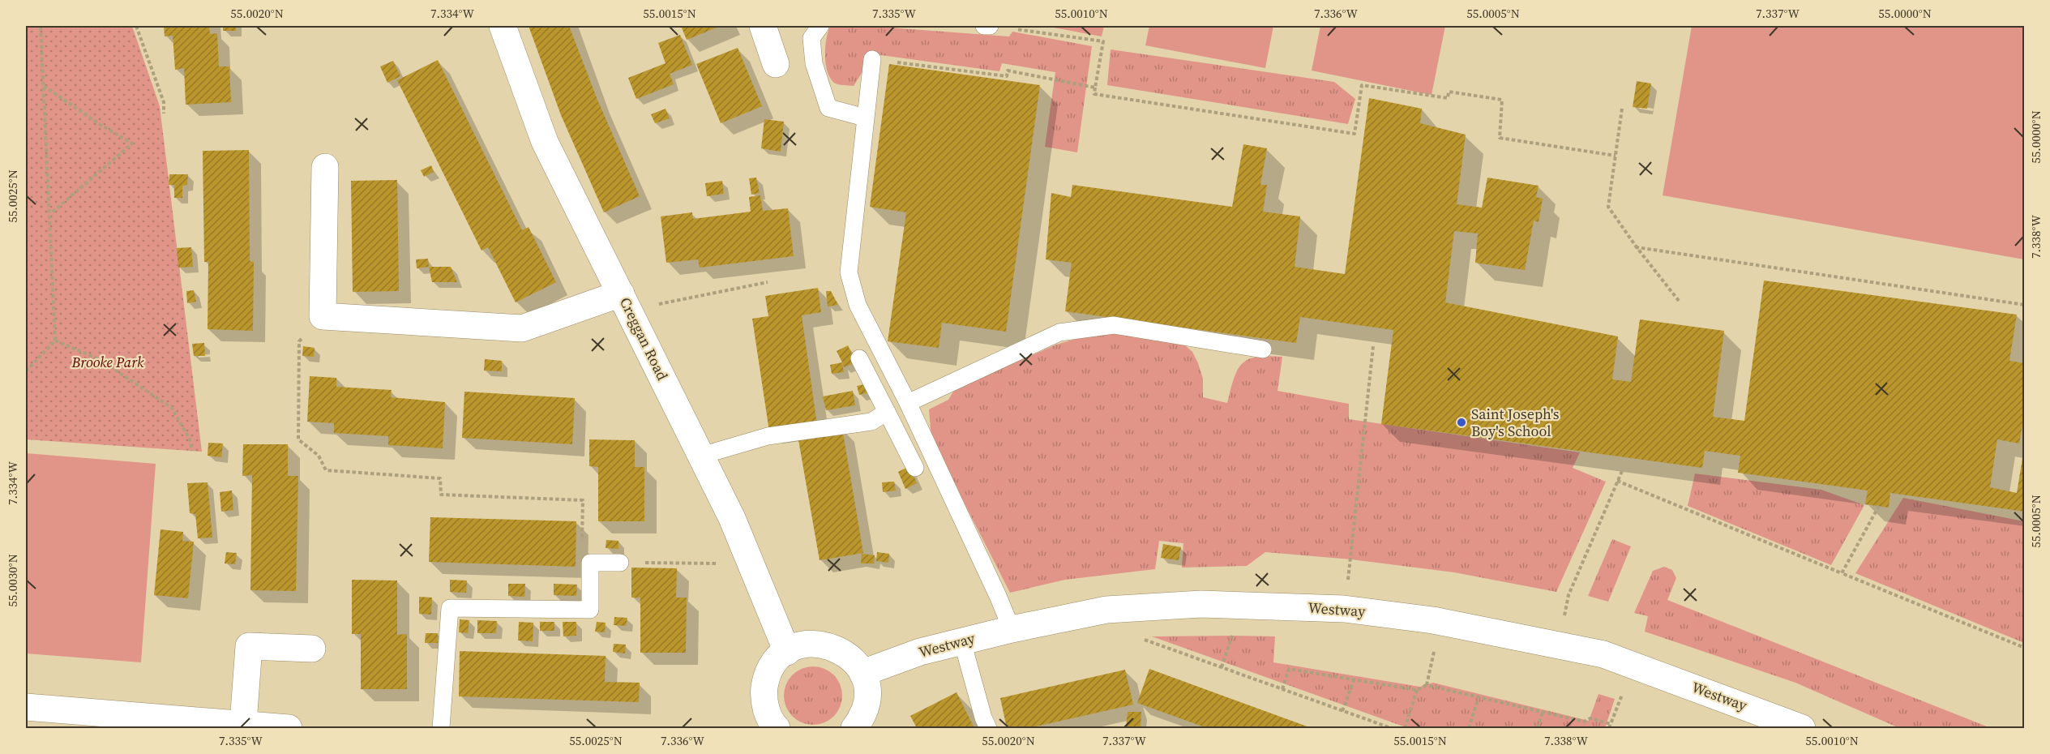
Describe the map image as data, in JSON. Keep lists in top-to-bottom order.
{
  "streets": {
    "street": ["Creggan Road", "Westway"]
  },
  "parks": ["Brooke Park"],
  "places": ["Saint Joseph's Boy's School"],
  "coordinates": [
    "55.0020°N",
    "7.334°W",
    "55.0015°N",
    "7.335°W",
    "55.0010°N",
    "7.336°W",
    "55.0005°N",
    "7.337°W",
    "55.0000°N",
    "55.0025°N",
    "7.338°W",
    "55.0030°N"
  ]
}
